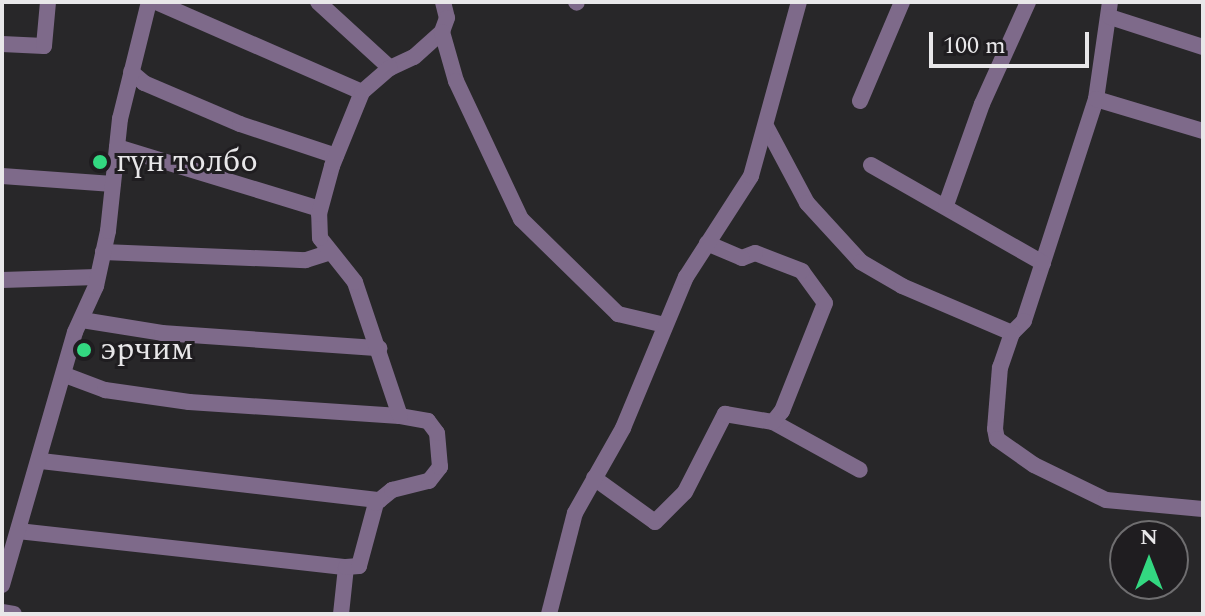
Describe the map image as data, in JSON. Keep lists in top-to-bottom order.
{
  "places": ["гүн толбо", "эрчим"],
  "scale_bar": "100 m",
  "north": "top"
}
